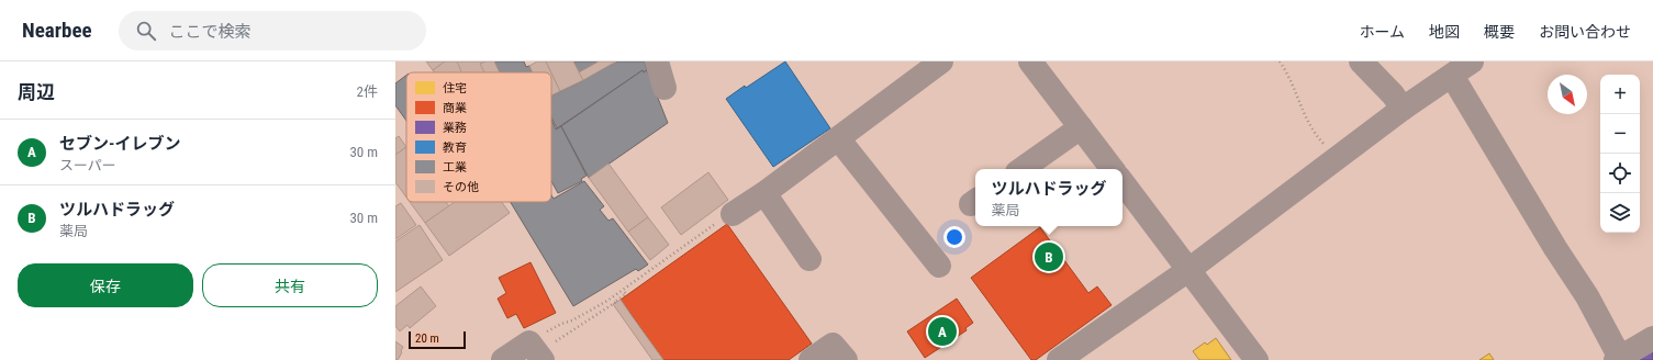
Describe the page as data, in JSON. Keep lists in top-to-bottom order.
{
  "legend": [
    "住宅",
    "商業",
    "業務",
    "教育",
    "工業",
    "その他"
  ],
  "scale_bar": "20 m",
  "north": "bottom right",
  "page": {
    "header": "Nearbee",
    "search": "ここで検索",
    "nav": [
      "ホーム",
      "地図",
      "概要",
      "お問い合わせ"
    ],
    "heading": ["周辺", "2件"],
    "map_buttons": ["+", "−"],
    "list": [
      {
        "mark": "A",
        "name": "セブン-イレブン",
        "note": "スーパー",
        "value": "30 m"
      },
      {
        "mark": "B",
        "name": "ツルハドラッグ",
        "note": "薬局",
        "value": "30 m"
      }
    ],
    "popup": ["ツルハドラッグ", "薬局"],
    "pins": ["B", "A"],
    "buttons": ["保存", "共有"],
    "scale": "20 m"
  }
}
